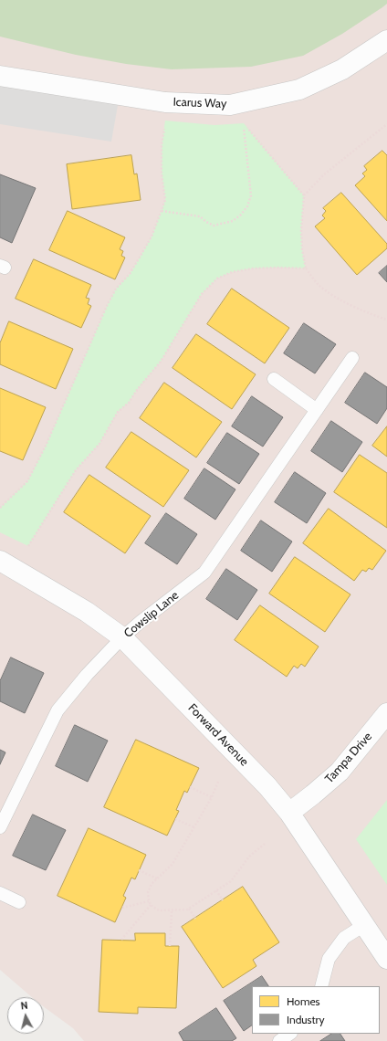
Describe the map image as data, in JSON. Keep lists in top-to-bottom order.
{
  "streets": {
    "street": ["Icarus Way", "Forward Avenue", "Tampa Drive"],
    "lane": ["Cowslip Lane"]
  },
  "crossings": [
    ["Cowslip Lane", "Forward Avenue"],
    ["Forward Avenue", "Tampa Drive"]
  ],
  "legend": ["Homes", "Industry"],
  "north": "top"
}
